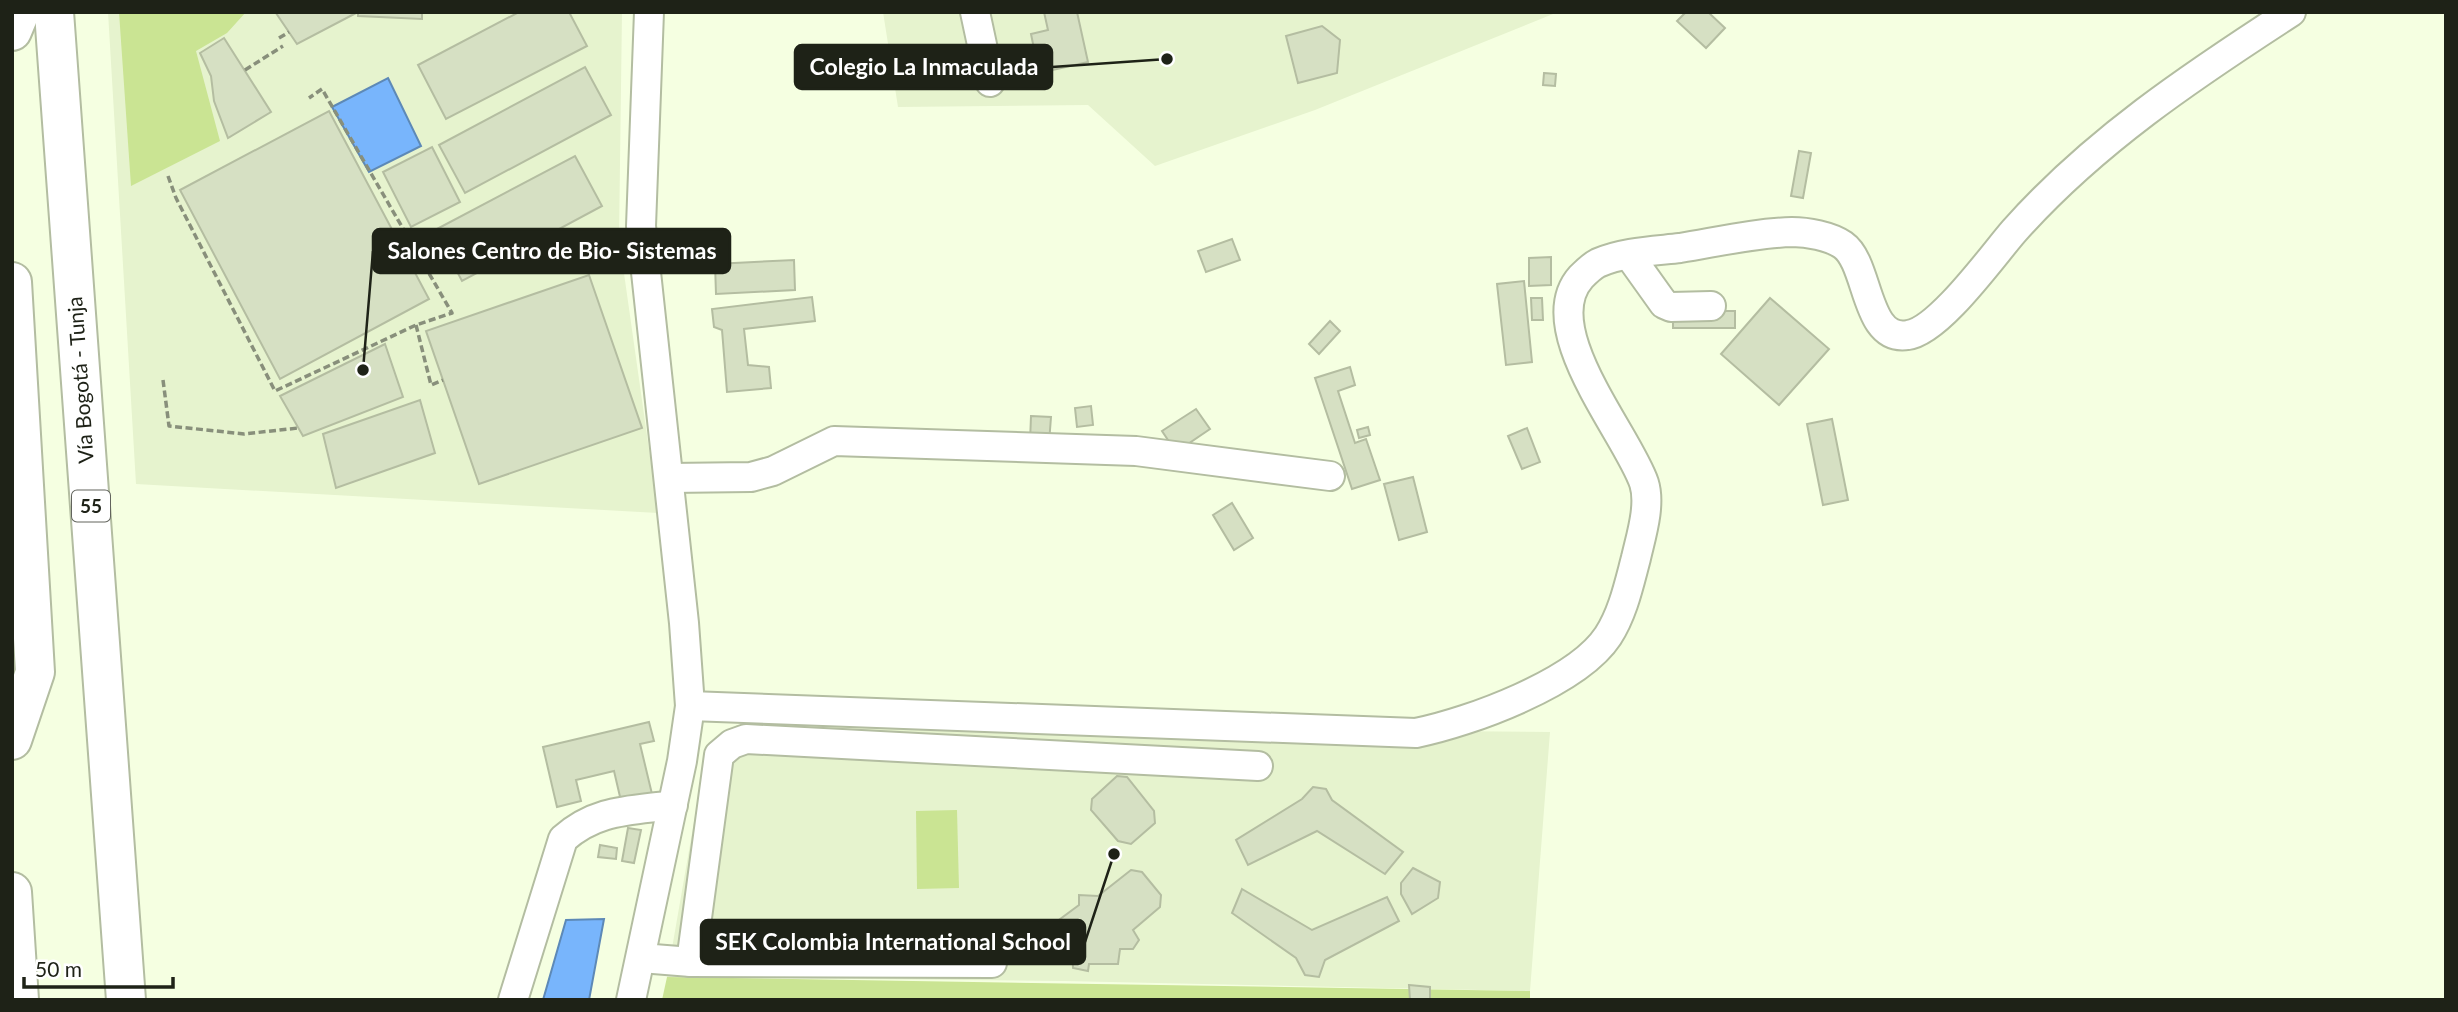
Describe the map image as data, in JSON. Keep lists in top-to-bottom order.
{
  "streets": {
    "highway": ["Vía Bogotá - Tunja", "55"]
  },
  "places": ["Colegio La Inmaculada", "Salones Centro de Bio- Sistemas", "SEK Colombia International School"],
  "scale_bar": "50 m"
}
